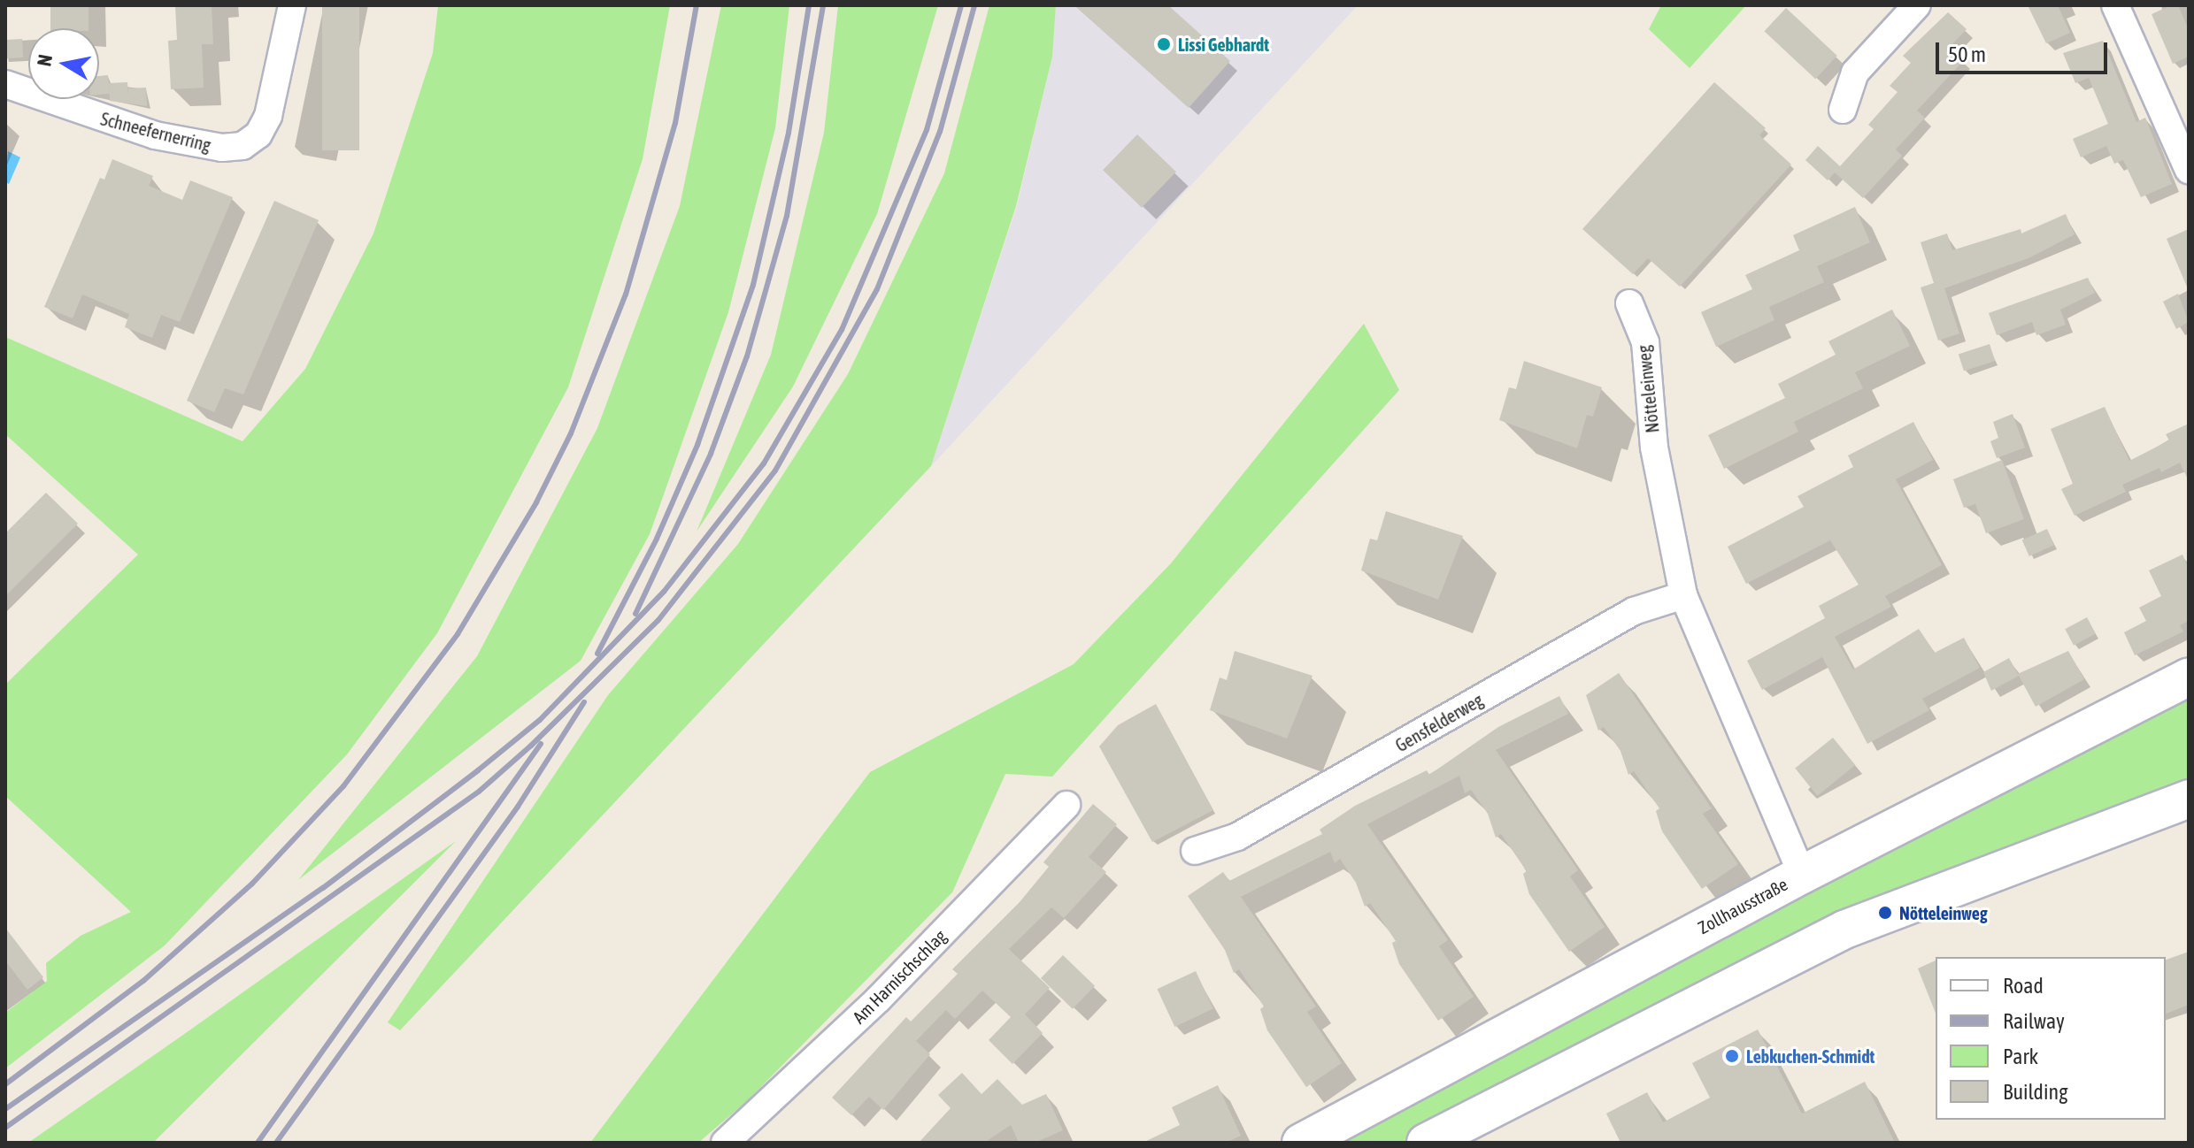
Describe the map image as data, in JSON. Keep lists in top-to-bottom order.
{
  "streets": {
    "main road": ["Zollhausstraße"],
    "street": [
      "Schneefernerring",
      "Nötteleinweg",
      "Gensfelderweg",
      "Am Harnischschlag"
    ]
  },
  "crossings": [
    ["Nötteleinweg", "Gensfelderweg"],
    ["Nötteleinweg", "Zollhausstraße"]
  ],
  "places": ["Lissi Gebhardt", "Nötteleinweg", "Lebkuchen-Schmidt"],
  "legend": [
    "Road",
    "Railway",
    "Park",
    "Building"
  ],
  "scale_bar": "50 m",
  "north": "left"
}
